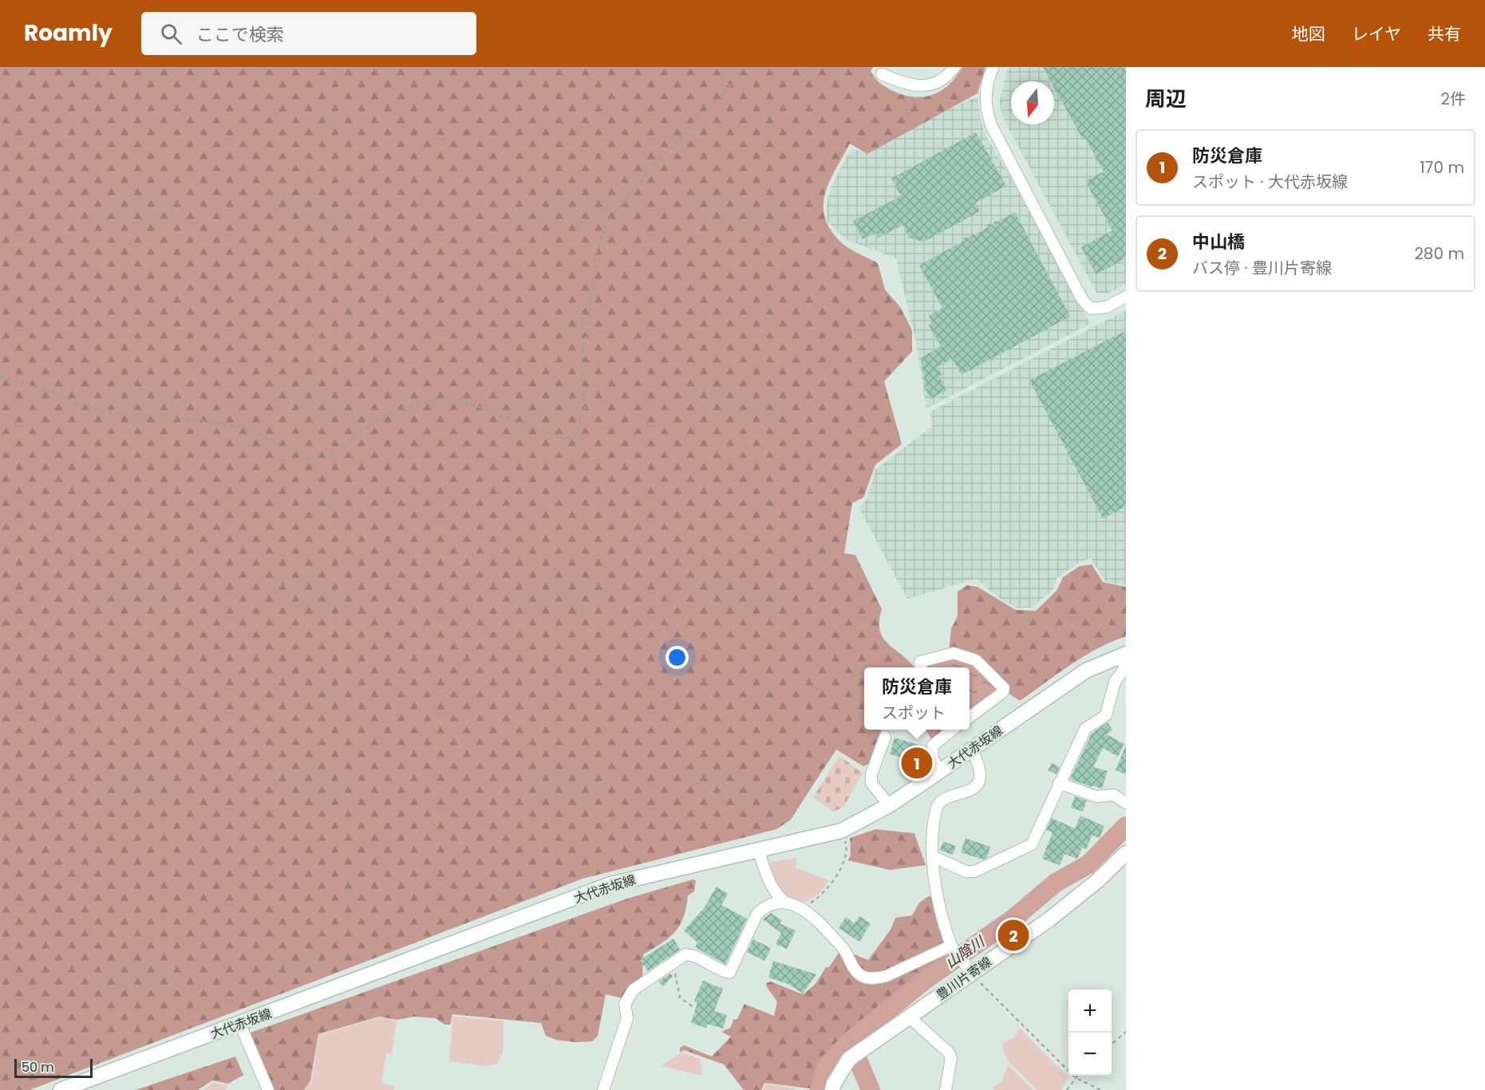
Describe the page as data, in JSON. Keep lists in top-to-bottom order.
{
  "streets": {
    "main road": ["大代赤坂線", "豊川片寄線"]
  },
  "water": ["山陰川"],
  "scale_bar": "50 m",
  "north": "bottom",
  "page": {
    "header": "Roamly",
    "search": "ここで検索",
    "nav": ["地図", "レイヤ", "共有"],
    "heading": ["周辺", "2件"],
    "list": [
      {
        "mark": "1",
        "name": "防災倉庫",
        "note": "スポット · 大代赤坂線",
        "value": "170 m"
      },
      {
        "mark": "2",
        "name": "中山橋",
        "note": "バス停 · 豊川片寄線",
        "value": "280 m"
      }
    ],
    "popup": ["防災倉庫", "スポット"],
    "pins": ["1", "2"],
    "map_buttons": ["+", "−"],
    "scale": "50 m"
  }
}
